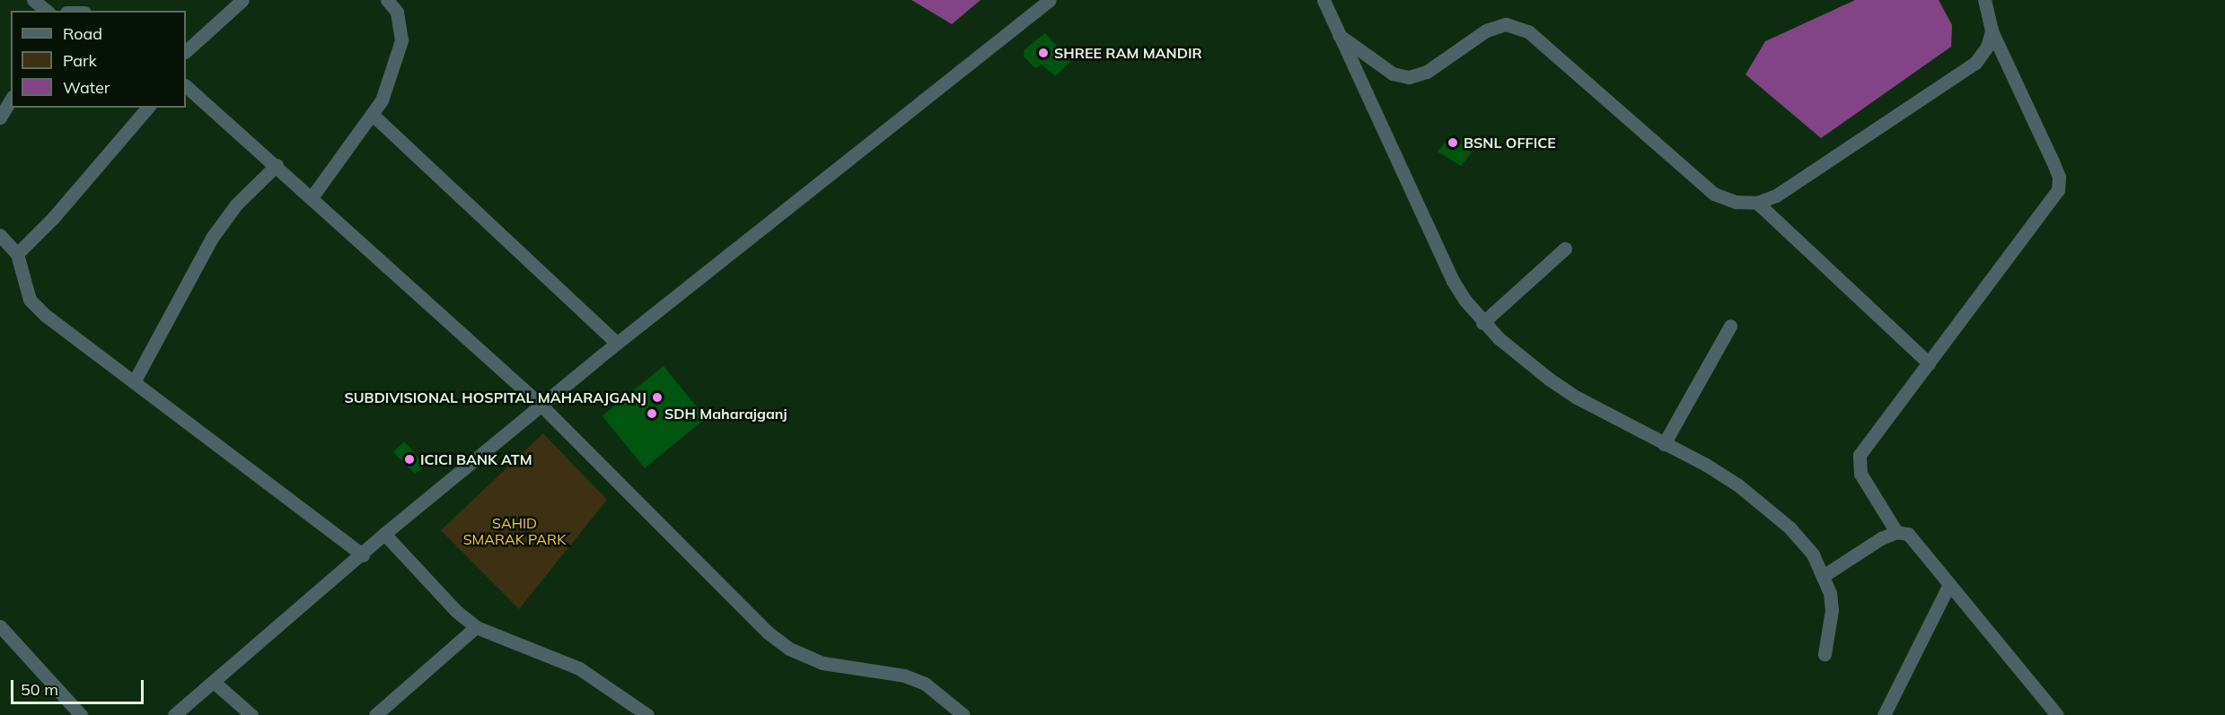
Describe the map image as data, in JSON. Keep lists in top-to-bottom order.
{
  "parks": ["SAHID SMARAK PARK"],
  "places": [
    "SHREE RAM MANDIR",
    "BSNL OFFICE",
    "SUBDIVISIONAL HOSPITAL MAHARAJGANJ",
    "SDH Maharajganj",
    "ICICI BANK ATM"
  ],
  "legend": ["Road", "Park", "Water"],
  "scale_bar": "50 m"
}
